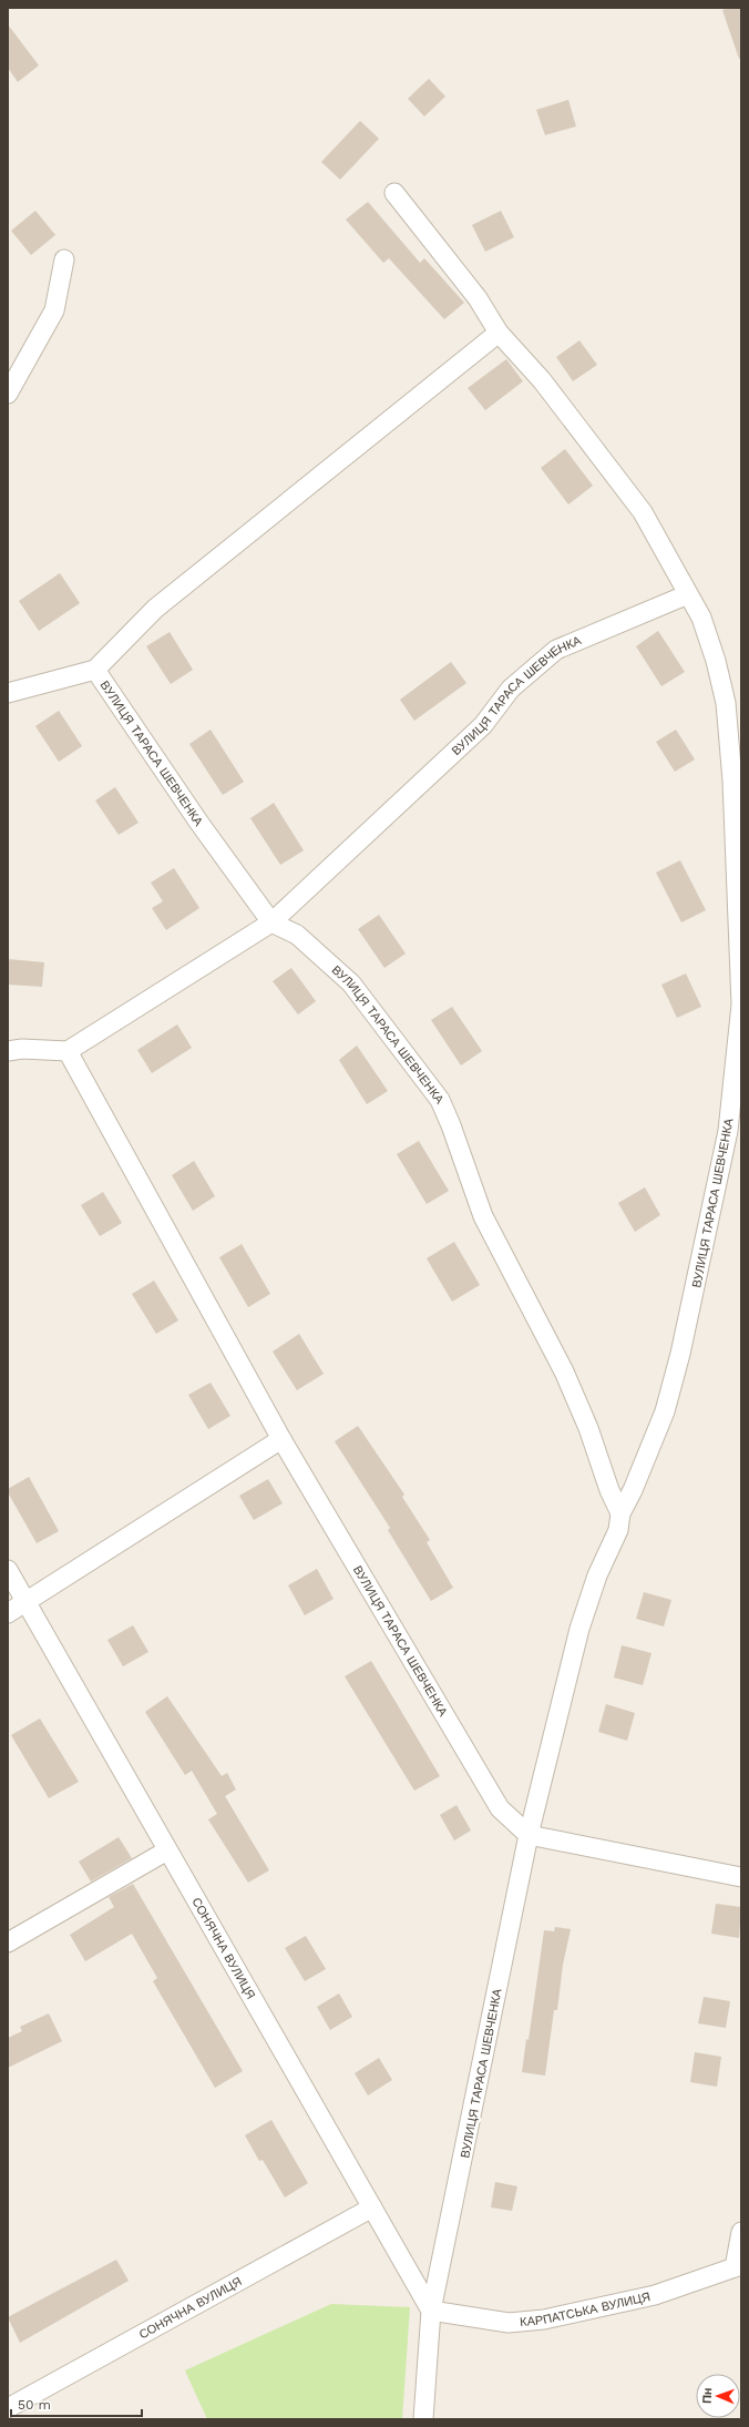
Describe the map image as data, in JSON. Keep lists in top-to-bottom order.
{
  "streets": {
    "street": ["ВУЛИЦЯ ТАРАСА ШЕВЧЕНКА", "СОНЯЧНА ВУЛИЦЯ", "КАРПАТСЬКА ВУЛИЦЯ"]
  },
  "crossings": [
    ["ВУЛИЦЯ ТАРАСА ШЕВЧЕНКА", "СОНЯЧНА ВУЛИЦЯ"],
    ["ВУЛИЦЯ ТАРАСА ШЕВЧЕНКА", "КАРПАТСЬКА ВУЛИЦЯ"],
    ["СОНЯЧНА ВУЛИЦЯ", "КАРПАТСЬКА ВУЛИЦЯ"]
  ],
  "scale_bar": "50 m",
  "north": "left"
}
